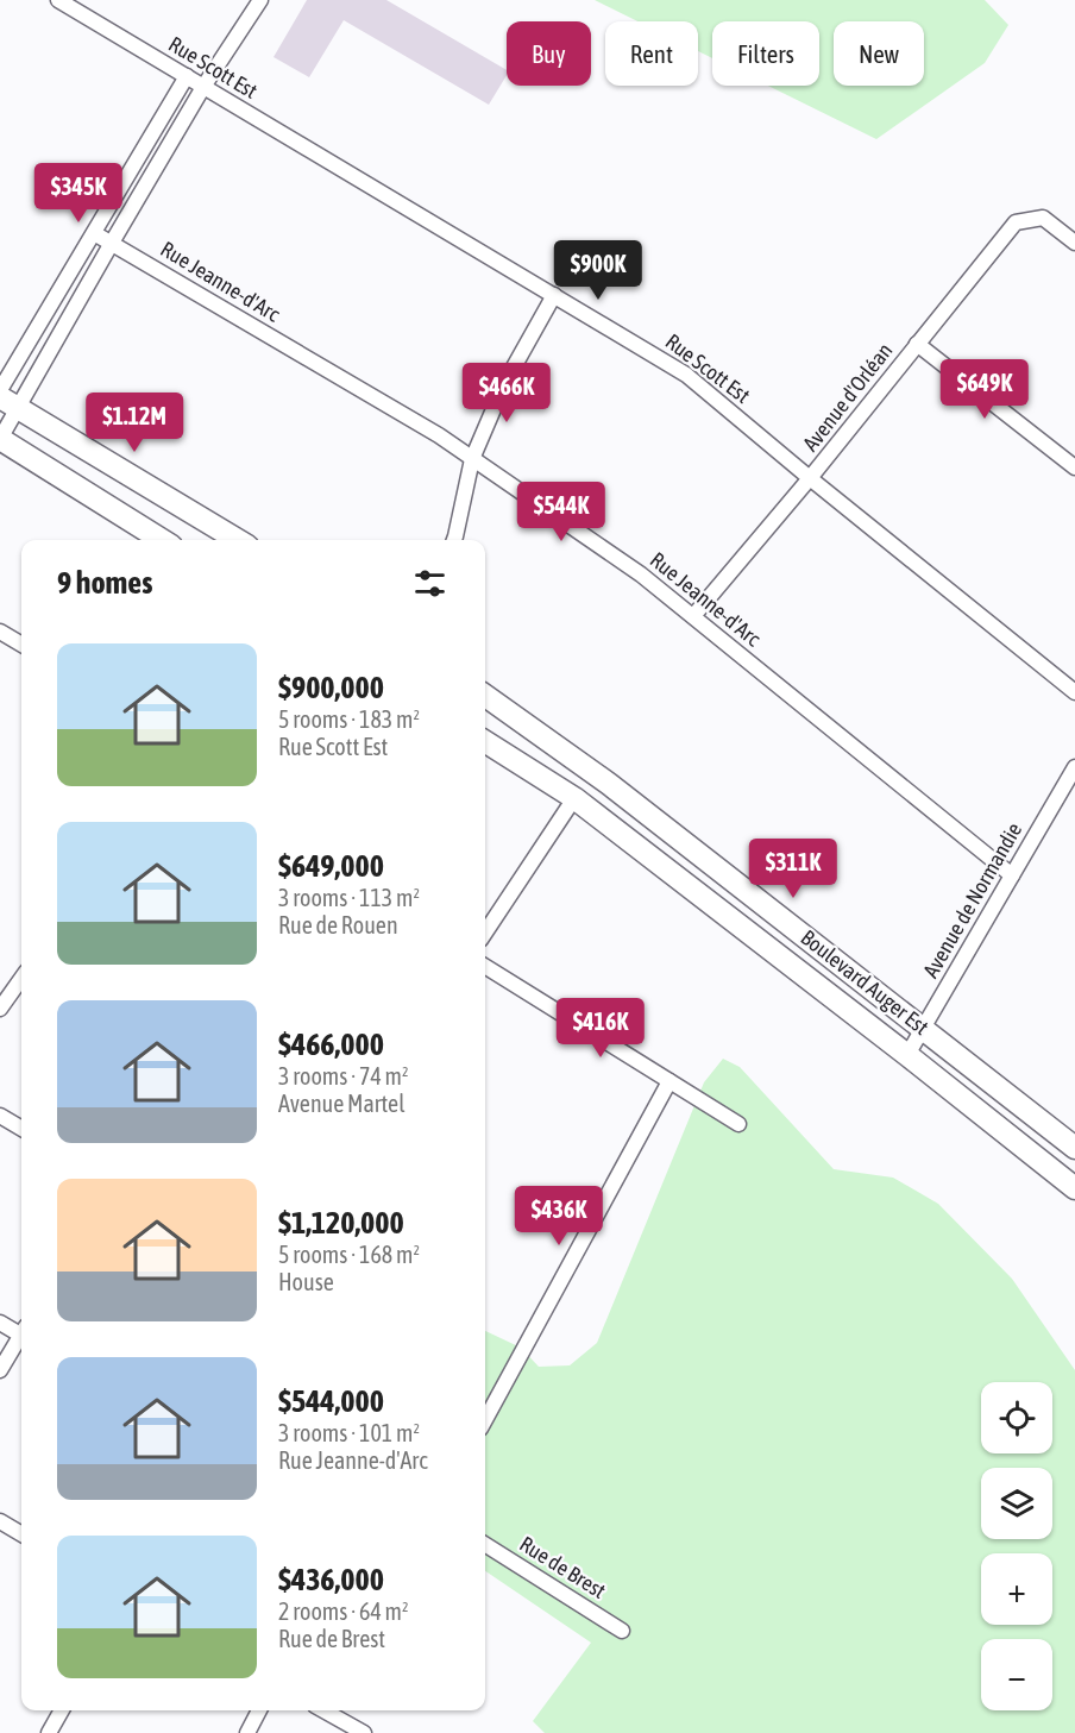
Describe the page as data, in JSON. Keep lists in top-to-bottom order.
{
  "streets": {
    "main road": ["Boulevard Auger Est"],
    "street": [
      "Rue Scott Est",
      "Rue Jeanne-d'Arc",
      "Avenue d'Orléan",
      "Avenue de Normandie",
      "Rue de Brest"
    ]
  },
  "crossings": [
    ["Rue Scott Est", "Avenue d'Orléan"],
    ["Rue Jeanne-d'Arc", "Avenue d'Orléan"],
    ["Rue Jeanne-d'Arc", "Avenue de Normandie"],
    ["Avenue de Normandie", "Boulevard Auger Est"]
  ],
  "page": {
    "chip": [
      "Buy",
      "Rent",
      "Filters",
      "New"
    ],
    "price": [
      "$345K",
      "$900K",
      "$649K",
      "$466K",
      "$1.12M",
      "$544K",
      "$311K",
      "$416K",
      "$436K"
    ],
    "heading": "9 homes",
    "list": [
      {
        "name": "$900,000",
        "note": "5 rooms · 183 m² · Rue Scott Est"
      },
      {
        "name": "$649,000",
        "note": "3 rooms · 113 m² · Rue de Rouen"
      },
      {
        "name": "$466,000",
        "note": "3 rooms · 74 m² · Avenue Martel"
      },
      {
        "name": "$1,120,000",
        "note": "5 rooms · 168 m² · House"
      },
      {
        "name": "$544,000",
        "note": "3 rooms · 101 m² · Rue Jeanne-d'Arc"
      },
      {
        "name": "$436,000",
        "note": "2 rooms · 64 m² · Rue de Brest"
      }
    ],
    "map_buttons": ["+", "−"]
  }
}
